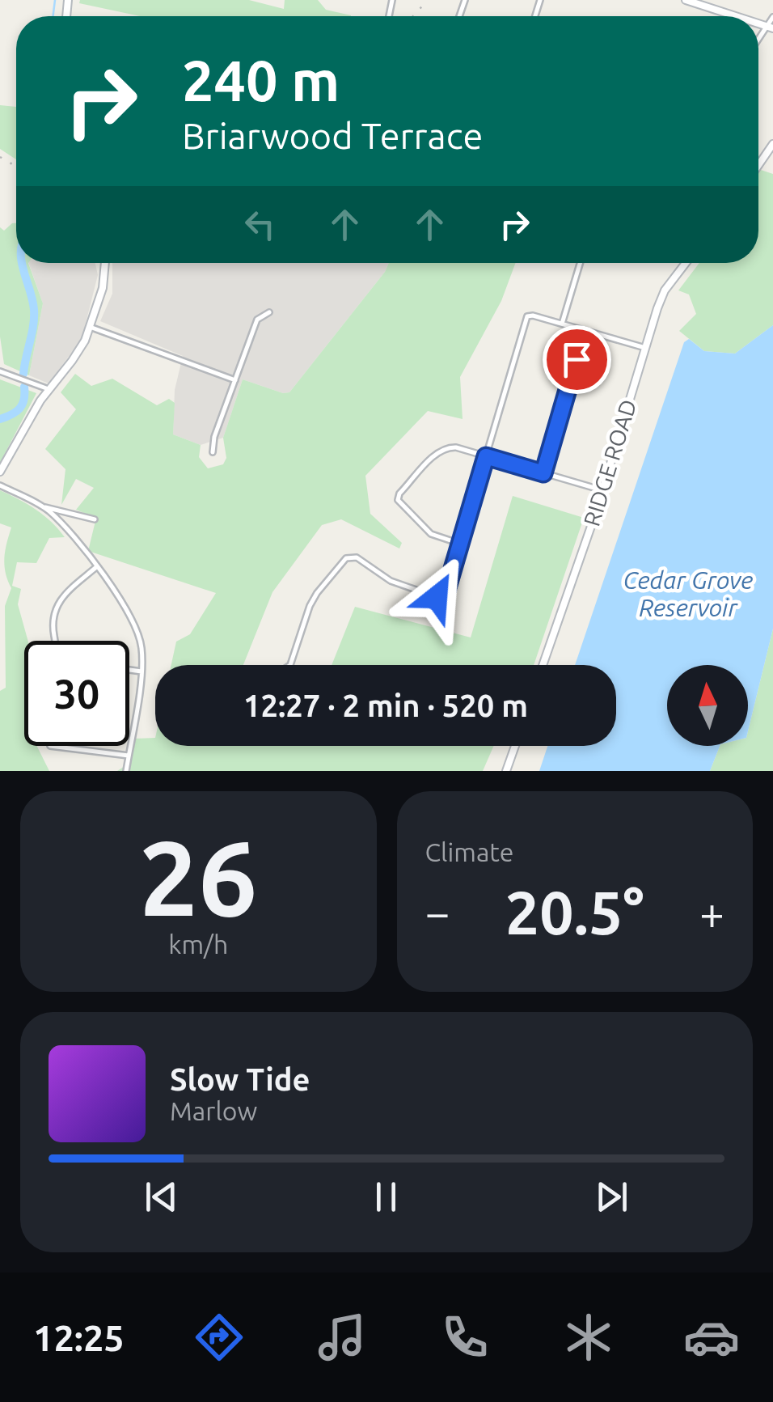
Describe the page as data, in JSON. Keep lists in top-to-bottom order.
{
  "streets": {
    "main road": ["RIDGE ROAD"]
  },
  "water": ["Cedar Grove Reservoir"],
  "north": "top",
  "page": {
    "turn": ["240 m", "Briarwood Terrace"],
    "limit": "30",
    "trip": "12:27 · 2 min · 520 m",
    "tile": [
      ["26", "km/h"],
      "Climate"
    ],
    "heat": ["−", "20.5°", "+"],
    "song": ["Slow Tide", "Marlow"],
    "tabs": "12:25"
  }
}
